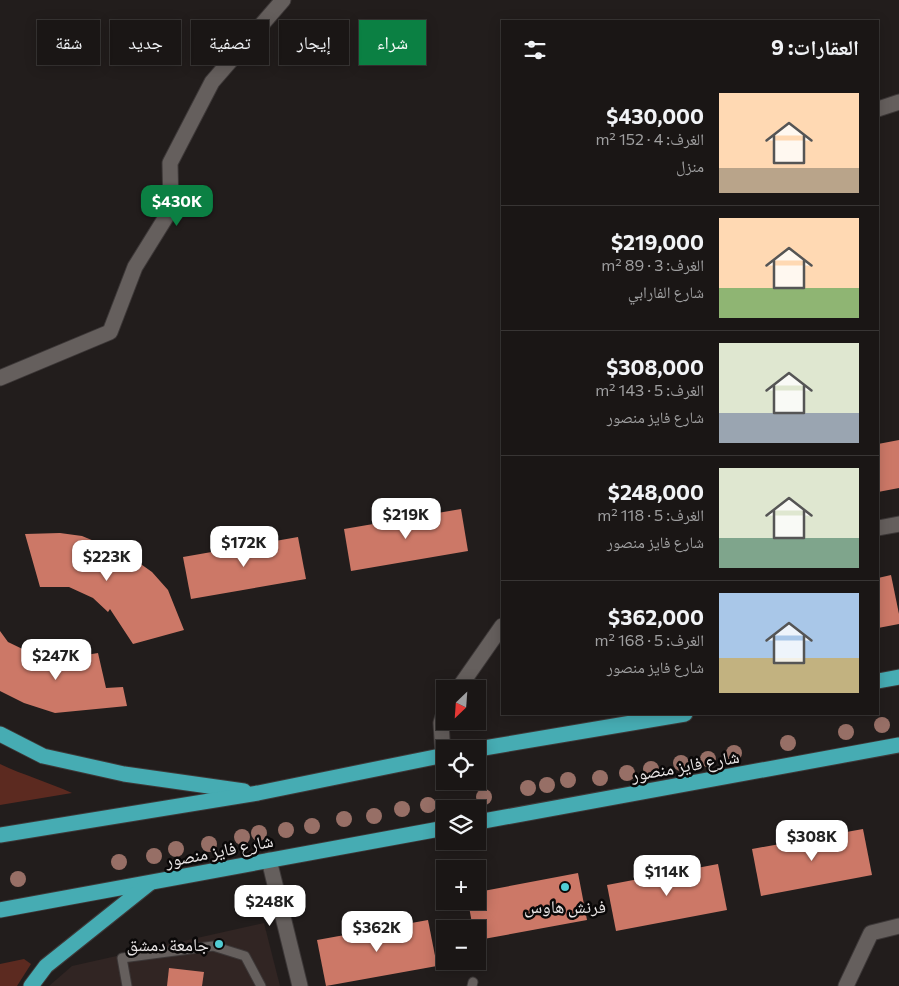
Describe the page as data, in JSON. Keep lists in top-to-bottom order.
{
  "streets": {
    "highway": ["شارع فايز منصور"]
  },
  "places": ["فرنش هاوس", "جامعة دمشق"],
  "north": "bottom left",
  "page": {
    "chip": [
      "شراء",
      "إيجار",
      "تصفية",
      "جديد",
      "شقة"
    ],
    "heading": "العقارات: 9",
    "list": [
      {
        "name": "$430,000",
        "note": "الغرف: 4 · 152 m² · منزل"
      },
      {
        "name": "$219,000",
        "note": "الغرف: 3 · 89 m² · شارع الفارابي"
      },
      {
        "name": "$308,000",
        "note": "الغرف: 5 · 143 m² · شارع فايز منصور"
      },
      {
        "name": "$248,000",
        "note": "الغرف: 5 · 118 m² · شارع فايز منصور"
      },
      {
        "name": "$362,000",
        "note": "الغرف: 5 · 168 m² · شارع فايز منصور"
      }
    ],
    "price": [
      "$430K",
      "$219K",
      "$172K",
      "$223K",
      "$247K",
      "$308K",
      "$114K",
      "$248K",
      "$362K"
    ],
    "map_buttons": ["+", "−"]
  }
}
